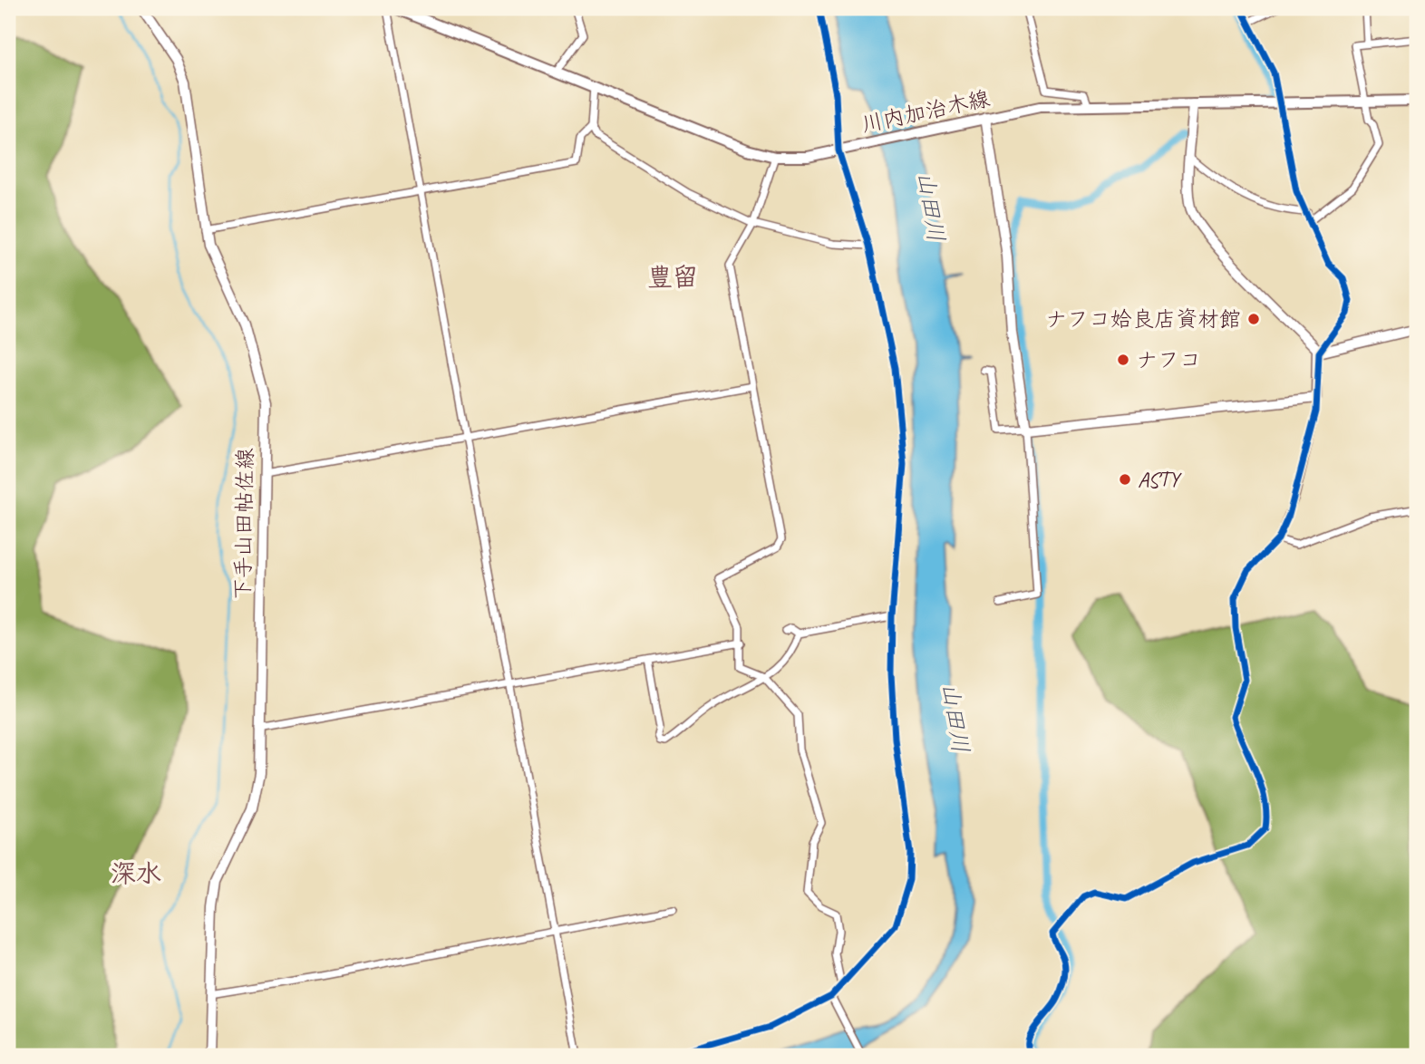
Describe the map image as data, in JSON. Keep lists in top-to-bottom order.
{
  "streets": {
    "main road": ["川内加治木線", "下手山田帖佐線"]
  },
  "districts": ["豊留", "深水"],
  "water": ["山田川"],
  "places": ["ナフコ姶良店資材館", "ナフコ", "ASTY"]
}
